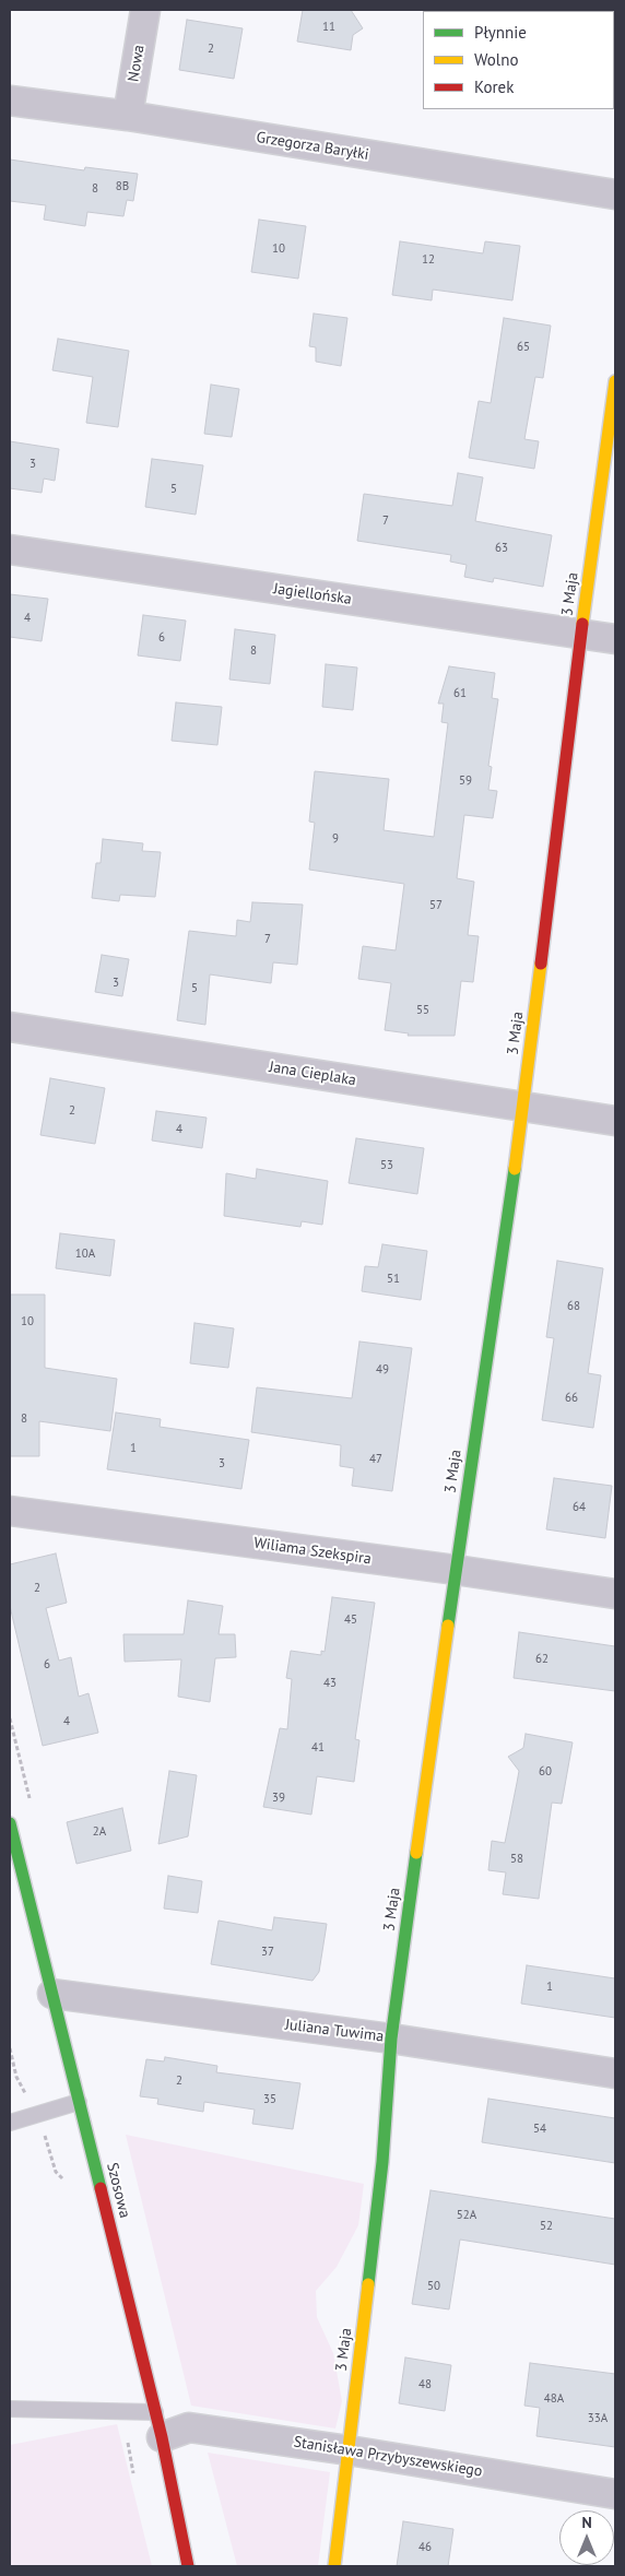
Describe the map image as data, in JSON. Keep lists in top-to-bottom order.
{
  "streets": {
    "street": [
      "Nowa",
      "Grzegorza Baryłki",
      "Jagiellońska",
      "3 Maja",
      "Jana Cieplaka",
      "Wiliama Szekspira",
      "Juliana Tuwima",
      "Szosowa",
      "Stanisława Przybyszewskiego"
    ]
  },
  "crossings": [
    ["Nowa", "Grzegorza Baryłki"],
    ["Jagiellońska", "3 Maja"],
    ["3 Maja", "Jana Cieplaka"],
    ["3 Maja", "Wiliama Szekspira"],
    ["3 Maja", "Juliana Tuwima"],
    ["3 Maja", "Stanisława Przybyszewskiego"],
    ["Juliana Tuwima", "Szosowa"],
    ["Szosowa", "Stanisława Przybyszewskiego"]
  ],
  "house_numbers": [
    "11",
    "2",
    "8B",
    "8",
    "10",
    "12",
    "65",
    "3",
    "5",
    "7",
    "63",
    "4",
    "6",
    "8",
    "61",
    "59",
    "9",
    "57",
    "7",
    "3",
    "5",
    "55",
    "2",
    "4",
    "53",
    "10A",
    "51",
    "68",
    "10",
    "49",
    "66",
    "8",
    "1",
    "47",
    "3",
    "64",
    "2",
    "45",
    "62",
    "6",
    "43",
    "4",
    "41",
    "60",
    "39",
    "2A",
    "58",
    "37",
    "1",
    "2",
    "35",
    "54",
    "52A",
    "52",
    "50",
    "48",
    "48A",
    "33A",
    "46"
  ],
  "legend": ["Płynnie", "Wolno", "Korek"],
  "north": "top"
}
